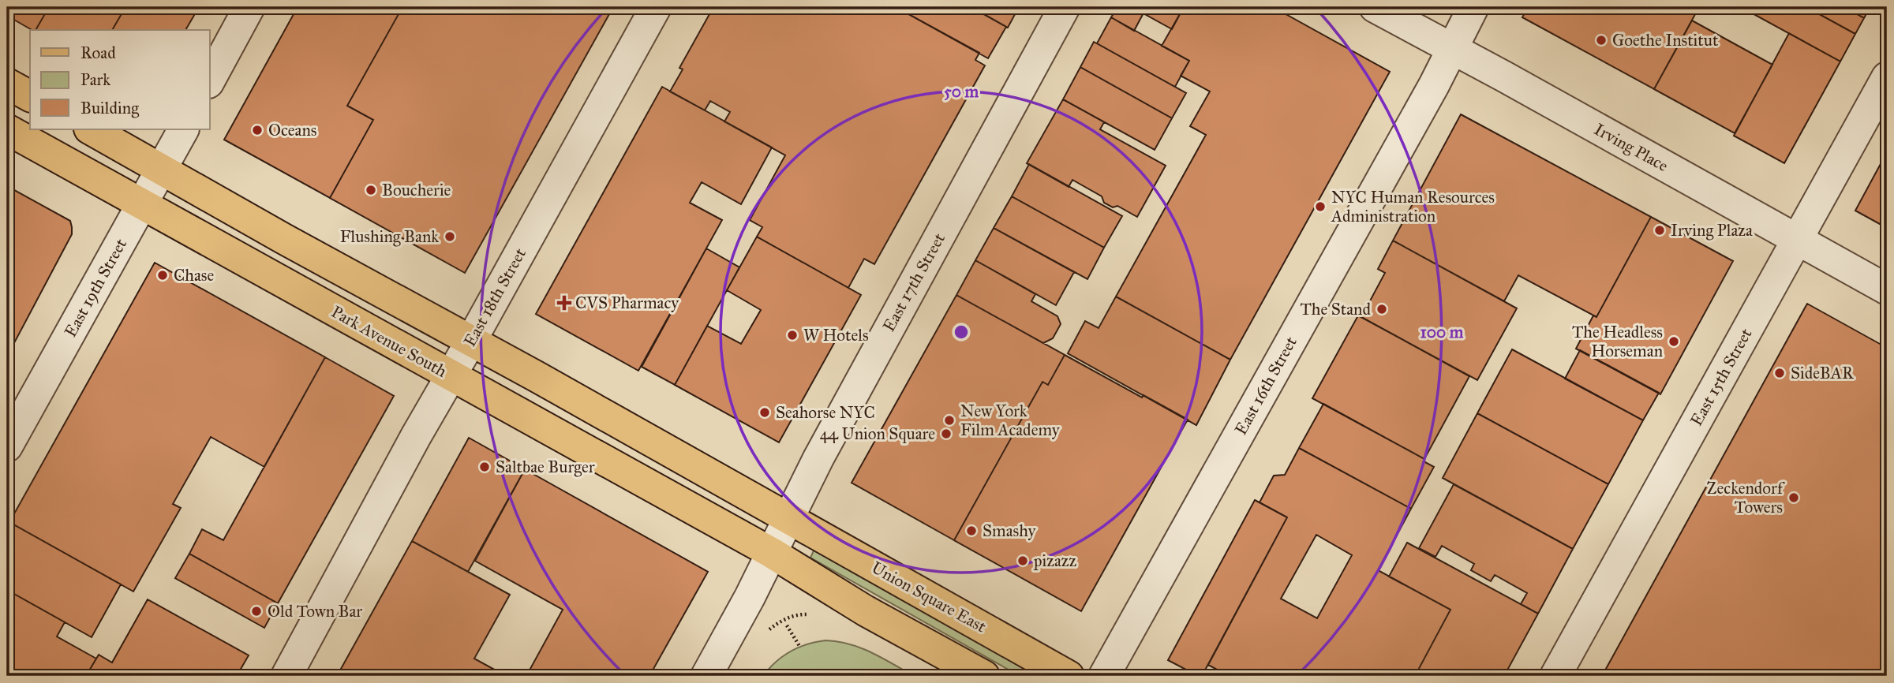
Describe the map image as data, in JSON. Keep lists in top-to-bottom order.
{
  "streets": {
    "main road": ["Park Avenue South", "Union Square East"],
    "street": [
      "Irving Place",
      "East 17th Street",
      "East 19th Street",
      "East 18th Street",
      "East 15th Street",
      "East 16th Street"
    ]
  },
  "crossings": [
    ["Irving Place", "East 15th Street"],
    ["Irving Place", "East 16th Street"],
    ["East 17th Street", "Park Avenue South"],
    ["East 17th Street", "Union Square East"],
    ["East 19th Street", "Park Avenue South"],
    ["East 18th Street", "Park Avenue South"]
  ],
  "places": {
    "other": [
      "Goethe Institut",
      "Oceans",
      "Boucherie",
      "NYC Human Resources Administration",
      "Irving Plaza",
      "Flushing Bank",
      "Chase",
      "The Stand",
      "W Hotels",
      "The Headless Horseman",
      "SideBAR",
      "Seahorse NYC",
      "New York Film Academy",
      "44 Union Square",
      "Saltbae Burger",
      "Zeckendorf Towers",
      "Smashy",
      "pizazz",
      "Old Town Bar"
    ],
    "health": ["CVS Pharmacy"]
  },
  "legend": ["Road", "Park", "Building"],
  "rings": ["50 m", "100 m"]
}
